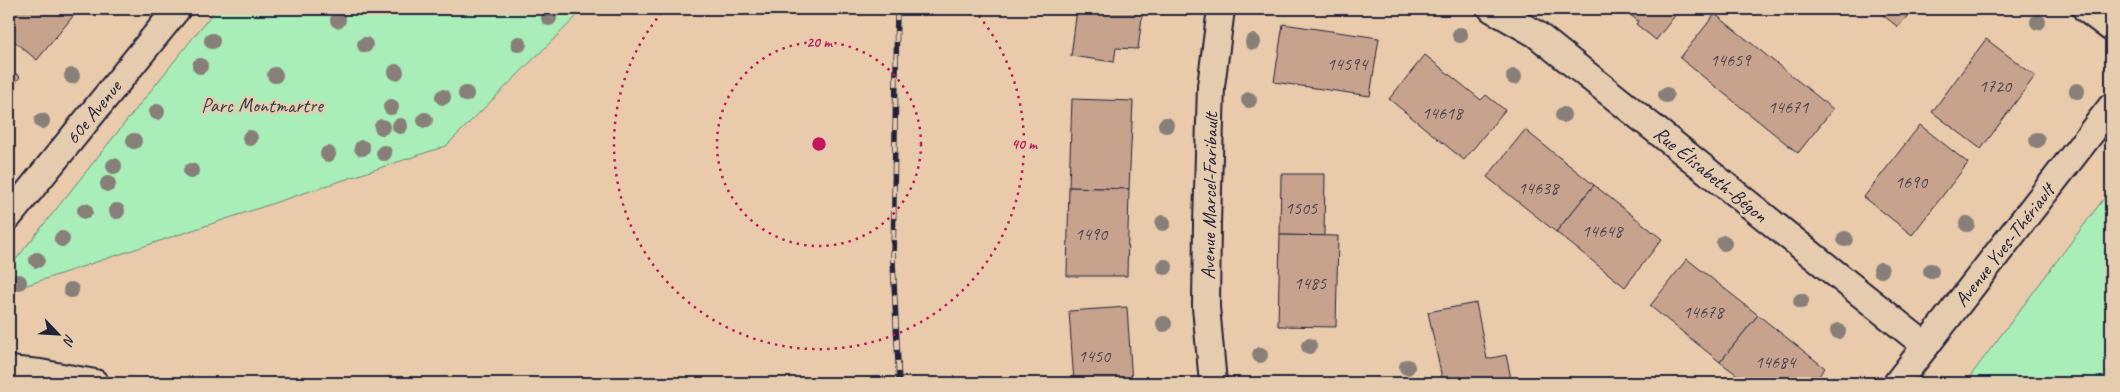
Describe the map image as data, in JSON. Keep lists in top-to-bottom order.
{
  "streets": {
    "street": [
      "60e Avenue",
      "Rue Élisabeth-Bégon",
      "Avenue Marcel-Faribault",
      "Avenue Yves-Thériault"
    ]
  },
  "crossings": [
    ["Rue Élisabeth-Bégon", "Avenue Yves-Thériault"]
  ],
  "parks": ["Parc Montmartre"],
  "house_numbers": [
    "14659",
    "14594",
    "1720",
    "14671",
    "14618",
    "1690",
    "14638",
    "1505",
    "14648",
    "1490",
    "1485",
    "14678",
    "1450",
    "14684"
  ],
  "north": "bottom right",
  "rings": ["20 m", "40 m"]
}
